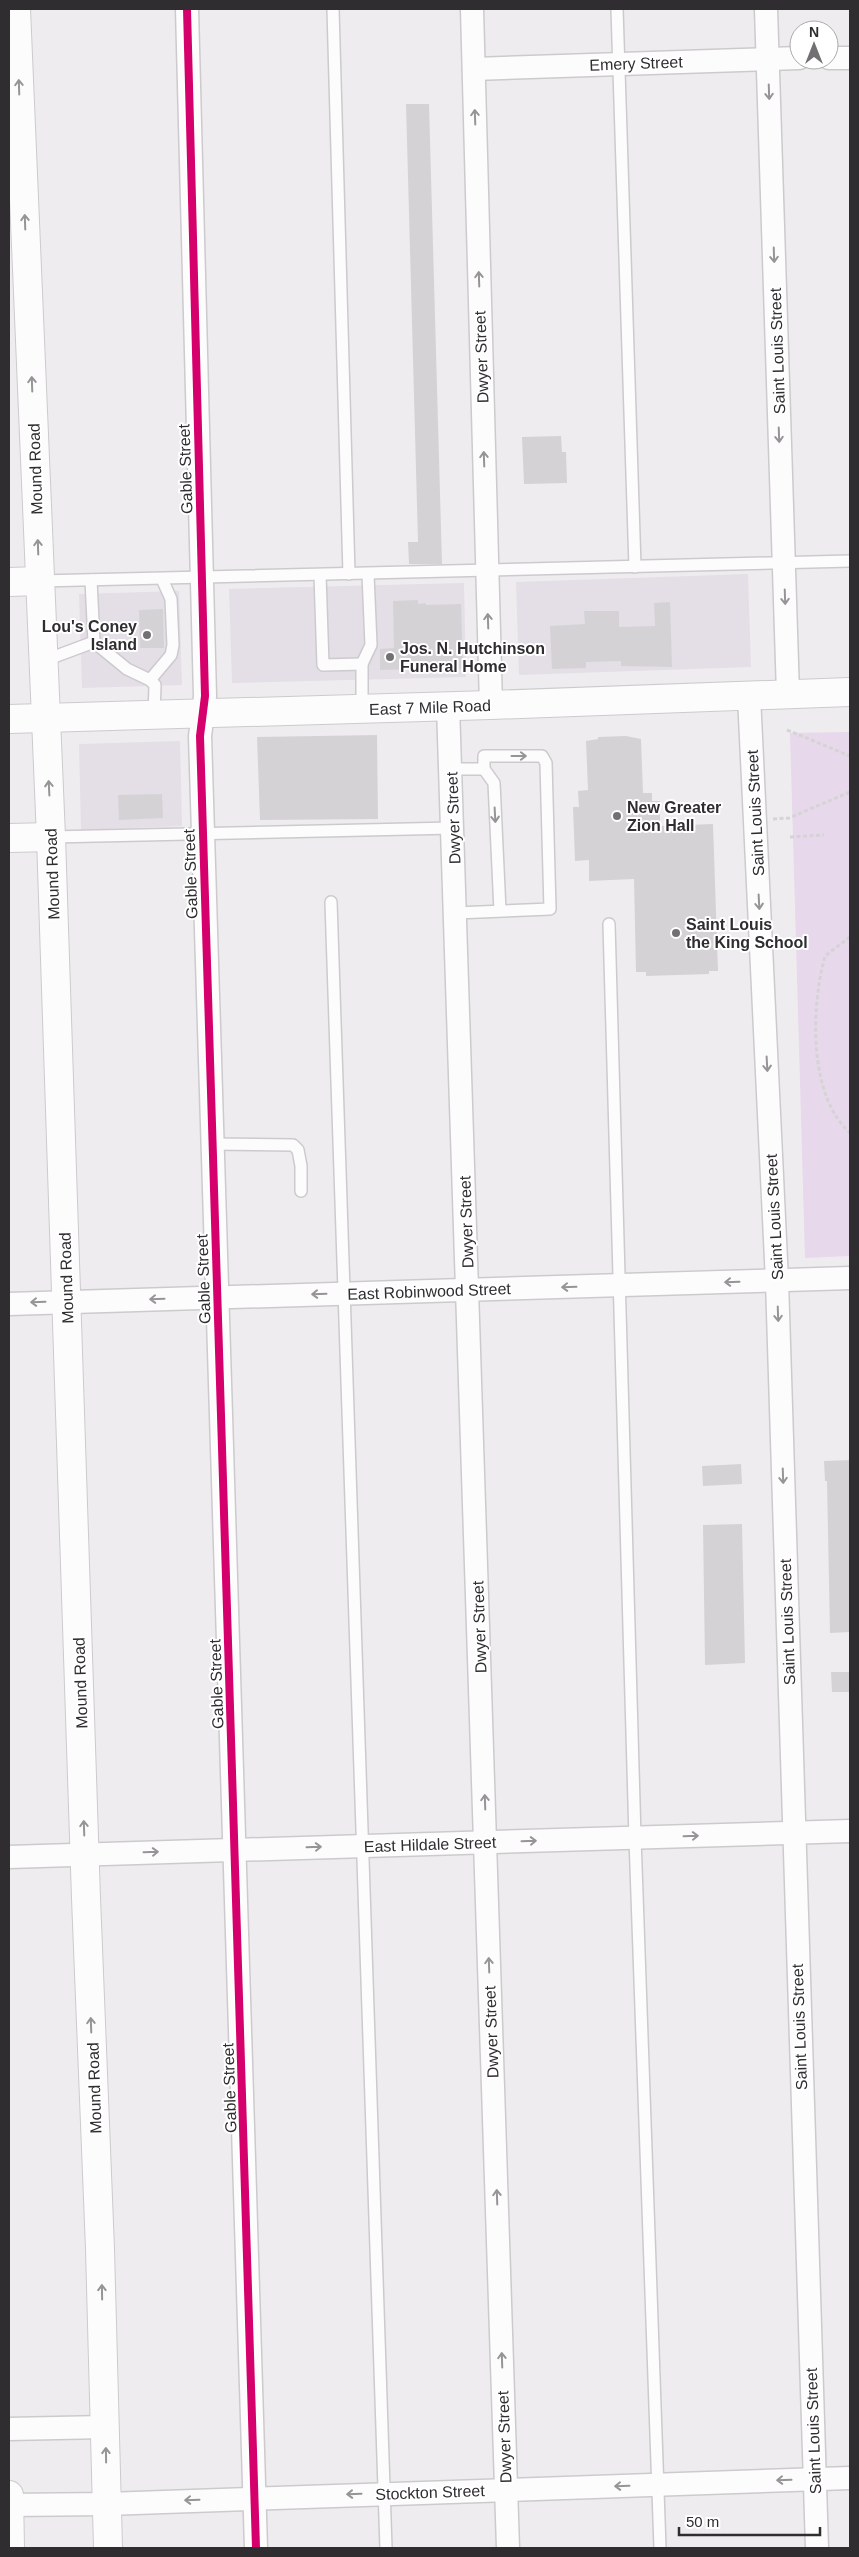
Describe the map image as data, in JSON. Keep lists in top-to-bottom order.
{
  "streets": {
    "main road": ["Mound Road", "East 7 Mile Road"],
    "street": [
      "Emery Street",
      "Saint Louis Street",
      "Dwyer Street",
      "Gable Street",
      "East Robinwood Street",
      "East Hildale Street",
      "Stockton Street"
    ]
  },
  "crossings": [
    ["Emery Street", "Saint Louis Street"],
    ["Emery Street", "Dwyer Street"],
    ["Saint Louis Street", "East 7 Mile Road"],
    ["Saint Louis Street", "East Robinwood Street"],
    ["Saint Louis Street", "East Hildale Street"],
    ["Saint Louis Street", "Stockton Street"],
    ["Dwyer Street", "East 7 Mile Road"],
    ["Dwyer Street", "East Robinwood Street"],
    ["Dwyer Street", "East Hildale Street"],
    ["Dwyer Street", "Stockton Street"],
    ["Mound Road", "East 7 Mile Road"],
    ["Mound Road", "East Robinwood Street"],
    ["Mound Road", "East Hildale Street"],
    ["Mound Road", "Stockton Street"],
    ["Gable Street", "East 7 Mile Road"],
    ["Gable Street", "East Robinwood Street"],
    ["Gable Street", "East Hildale Street"],
    ["Gable Street", "Stockton Street"]
  ],
  "one_way": [
    "Saint Louis Street",
    "Dwyer Street",
    "Mound Road",
    "East Robinwood Street",
    "East Hildale Street",
    "Stockton Street"
  ],
  "places": [
    "Lou's Coney Island",
    "Jos. N. Hutchinson Funeral Home",
    "New Greater Zion Hall",
    "Saint Louis the King School"
  ],
  "scale_bar": "50 m",
  "north": "top"
}
